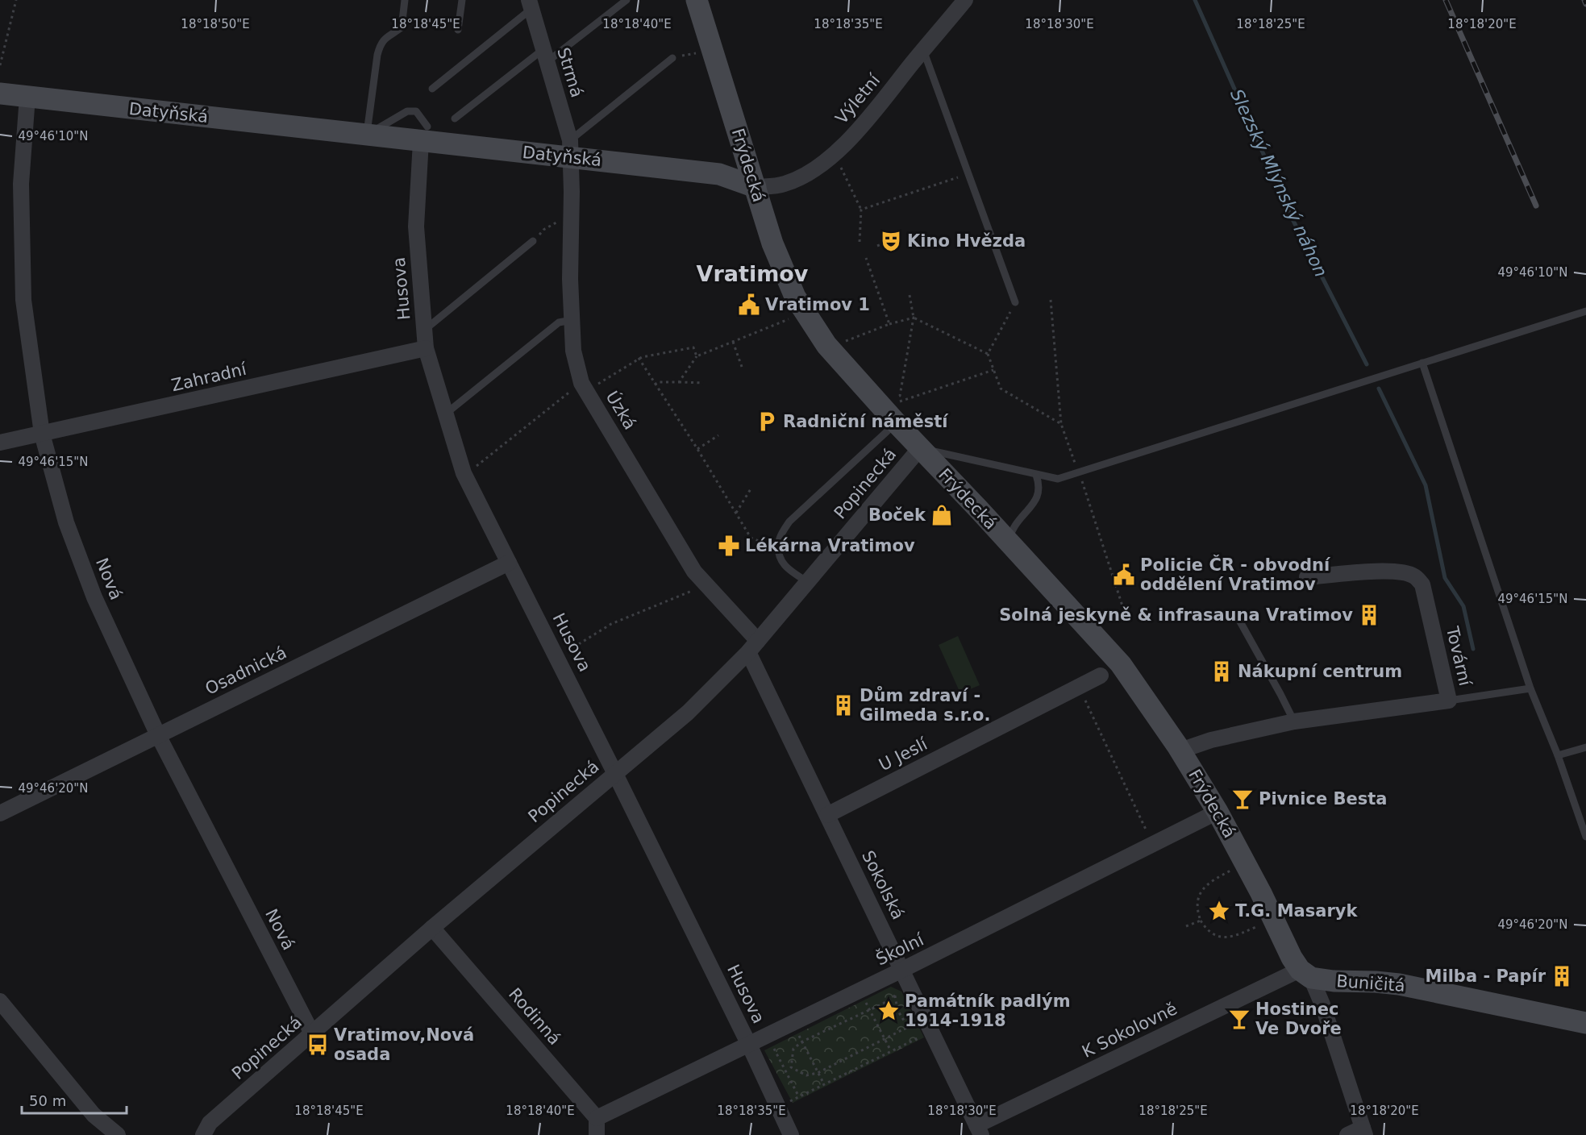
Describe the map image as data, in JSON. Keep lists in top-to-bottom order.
{
  "streets": {
    "main road": ["Datyňská", "Frýdecká", "Buničitá"],
    "street": [
      "Strmá",
      "Výletní",
      "Husova",
      "Zahradní",
      "Úzká",
      "Popinecká",
      "Nová",
      "Tovární",
      "Osadnická",
      "U Jeslí",
      "Sokolská",
      "Školní",
      "Rodinná",
      "K Sokolovně"
    ]
  },
  "crossings": [
    ["Strmá", "Datyňská"],
    ["Strmá", "Úzká"],
    ["Výletní", "Datyňská"],
    ["Výletní", "Frýdecká"],
    ["Datyňská", "Frýdecká"],
    ["Datyňská", "Husova"],
    ["Datyňská", "Úzká"],
    ["Datyňská", "Nová"],
    ["Frýdecká", "Popinecká"],
    ["Frýdecká", "Tovární"],
    ["Frýdecká", "Školní"],
    ["Frýdecká", "Buničitá"],
    ["Frýdecká", "K Sokolovně"],
    ["Husova", "Zahradní"],
    ["Husova", "Popinecká"],
    ["Husova", "Osadnická"],
    ["Husova", "Školní"],
    ["Zahradní", "Nová"],
    ["Úzká", "Popinecká"],
    ["Úzká", "Sokolská"],
    ["Popinecká", "Nová"],
    ["Popinecká", "Sokolská"],
    ["Popinecká", "Rodinná"],
    ["Nová", "Osadnická"],
    ["U Jeslí", "Sokolská"],
    ["Sokolská", "Školní"],
    ["Sokolská", "K Sokolovně"],
    ["Školní", "Rodinná"],
    ["Buničitá", "K Sokolovně"]
  ],
  "districts": ["Vratimov"],
  "water": ["Slezský Mlýnský náhon"],
  "places": {
    "theatre": ["Kino Hvězda"],
    "public building": ["Vratimov 1", "Policie ČR - obvodní oddělení Vratimov"],
    "parking": ["Radniční náměstí"],
    "shop": ["Boček"],
    "pharmacy": ["Lékárna Vratimov"],
    "building": [
      "Solná jeskyně & infrasauna Vratimov",
      "Nákupní centrum",
      "Dům zdraví - Gilmeda s.r.o.",
      "Milba - Papír"
    ],
    "bar": ["Pivnice Besta", "Hostinec Ve Dvoře"],
    "place": ["T.G. Masaryk", "Památník padlým 1914-1918"],
    "bus stop": ["Vratimov,Nová osada"]
  },
  "scale_bar": "50 m",
  "coordinates": [
    "18°18'50\"E",
    "18°18'45\"E",
    "18°18'40\"E",
    "18°18'35\"E",
    "18°18'30\"E",
    "18°18'25\"E",
    "18°18'20\"E",
    "49°46'10\"N",
    "49°46'15\"N",
    "49°46'20\"N"
  ]
}
